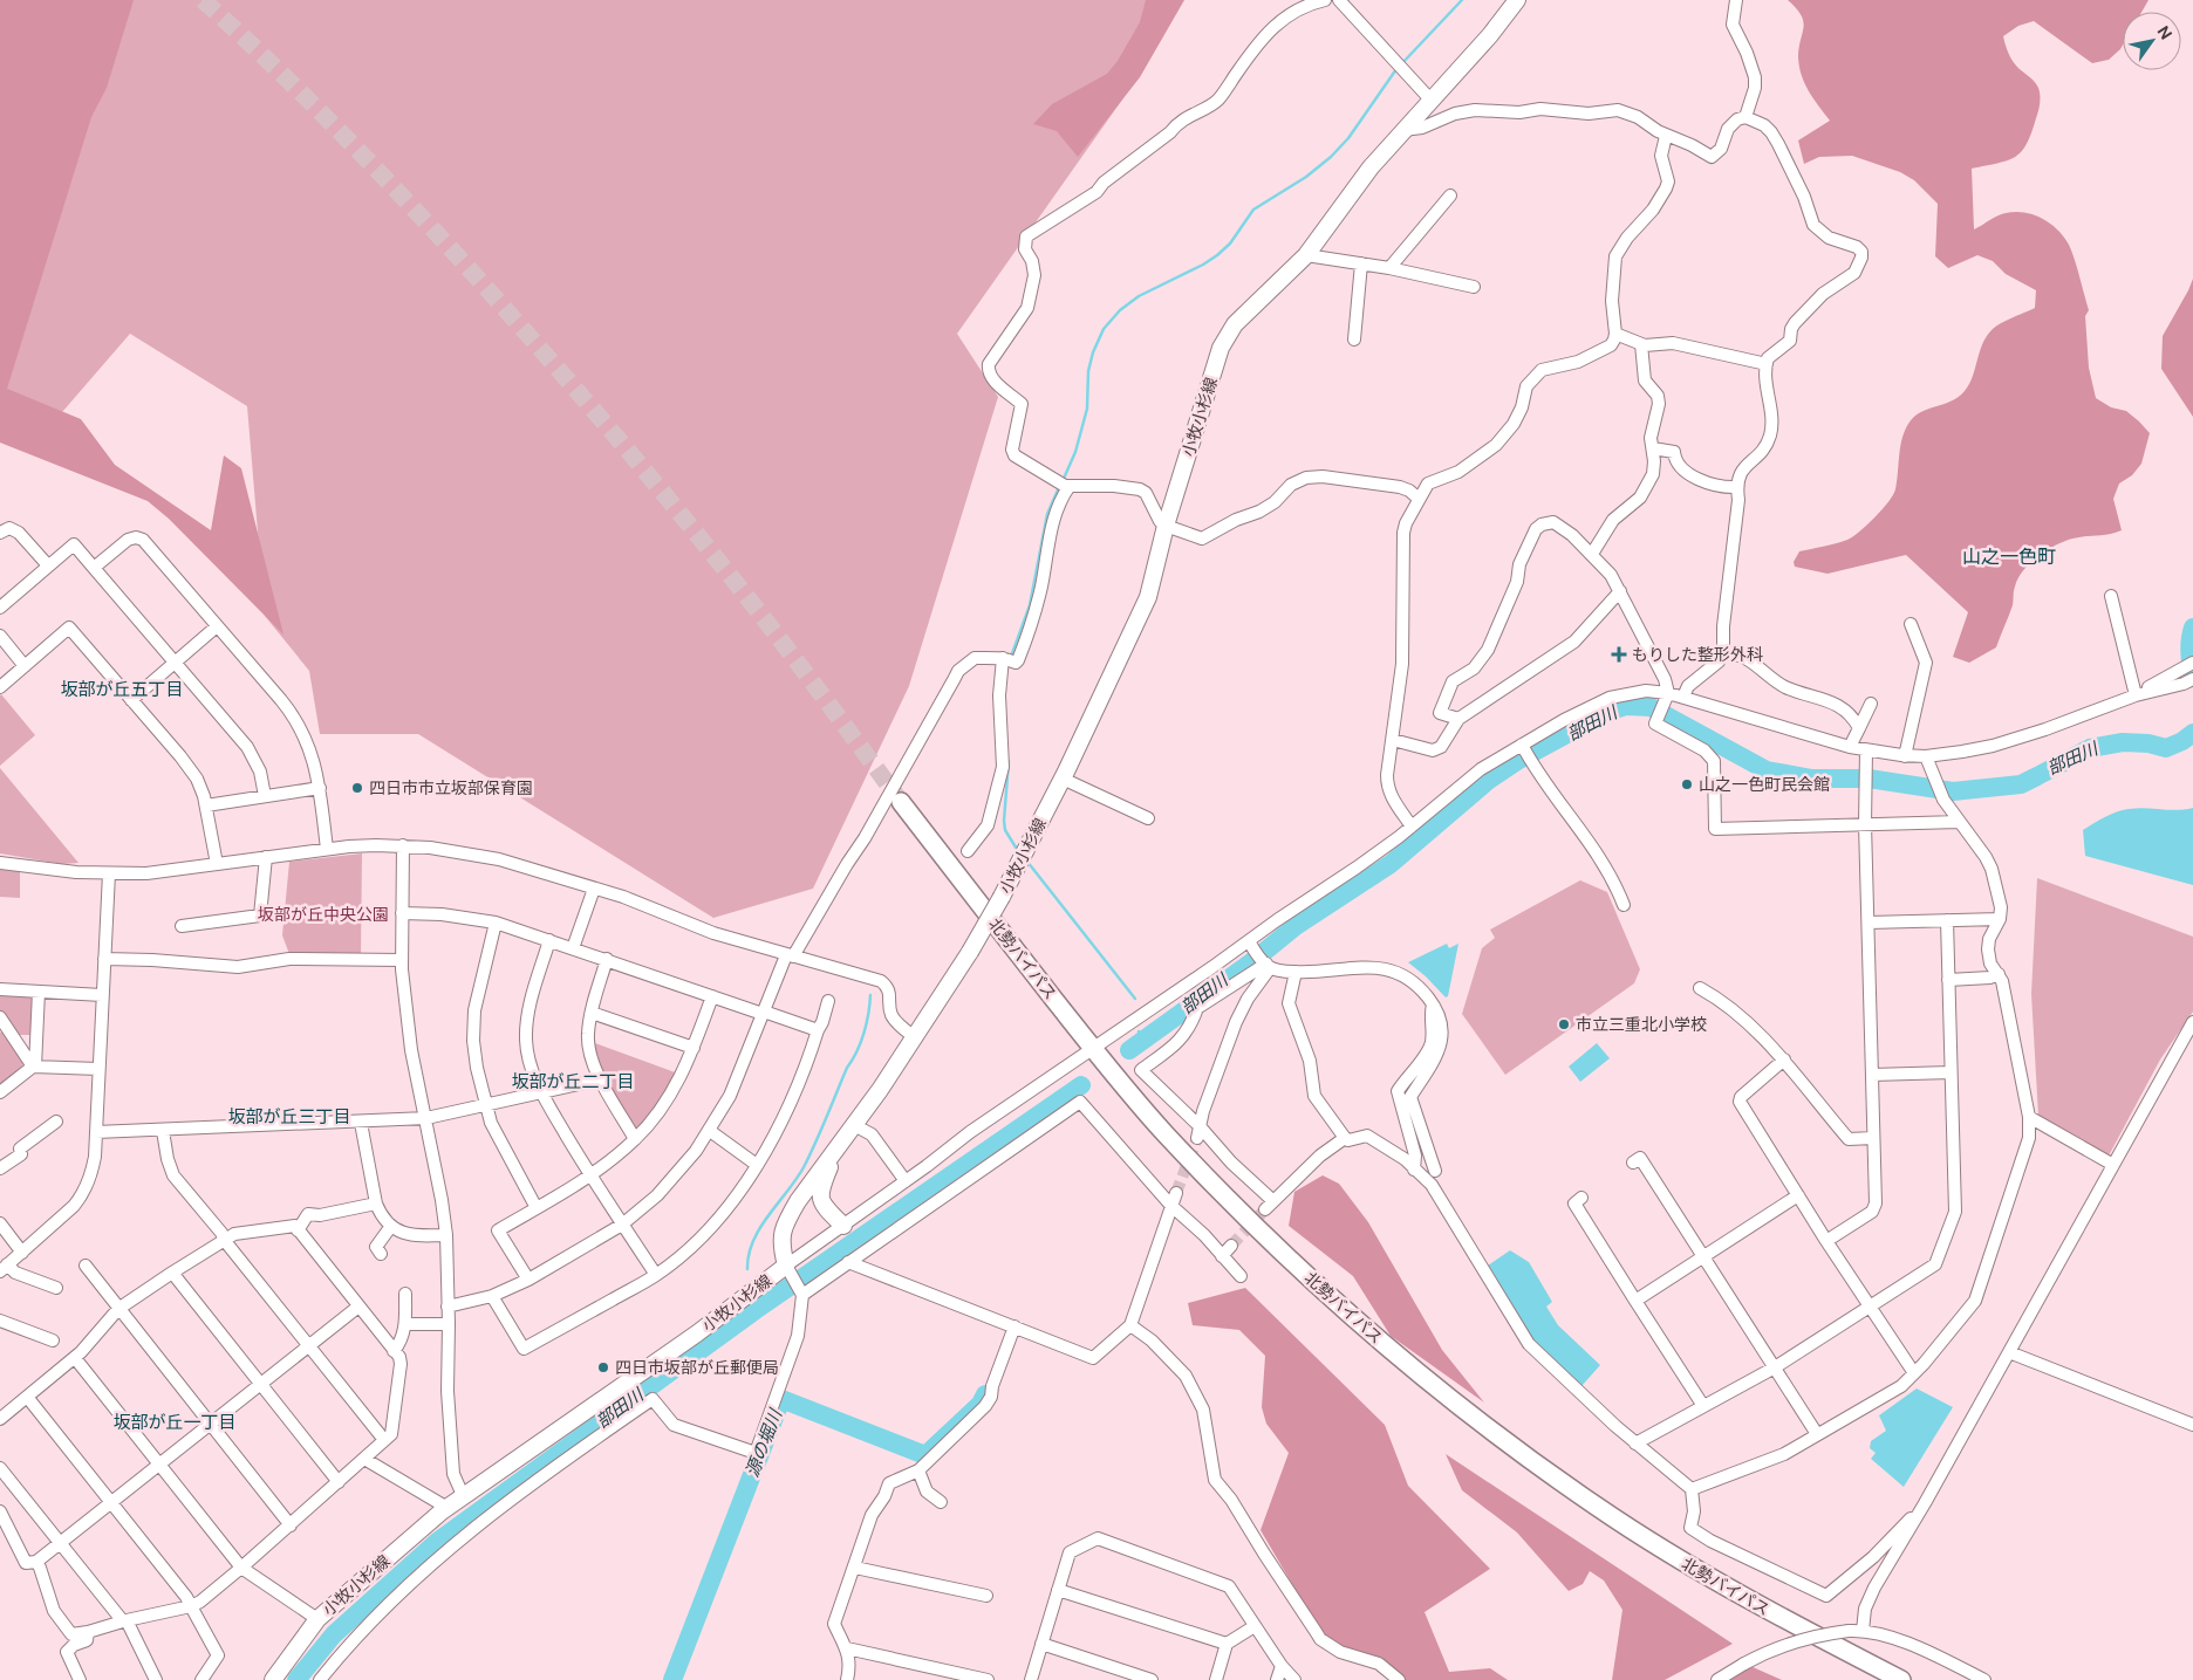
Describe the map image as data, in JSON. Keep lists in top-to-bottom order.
{
  "streets": {
    "highway": ["北勢バイパス"],
    "main road": ["小牧小杉線"]
  },
  "districts": [
    "山之一色町",
    "坂部が丘五丁目",
    "坂部が丘二丁目",
    "坂部が丘三丁目",
    "坂部が丘一丁目"
  ],
  "water": ["部田川", "源の堀川"],
  "parks": ["坂部が丘中央公園"],
  "places": {
    "health": ["もりした整形外科"],
    "other": [
      "山之一色町民会館",
      "四日市市立坂部保育園",
      "市立三重北小学校",
      "四日市坂部が丘郵便局"
    ]
  },
  "north": "top right"
}
